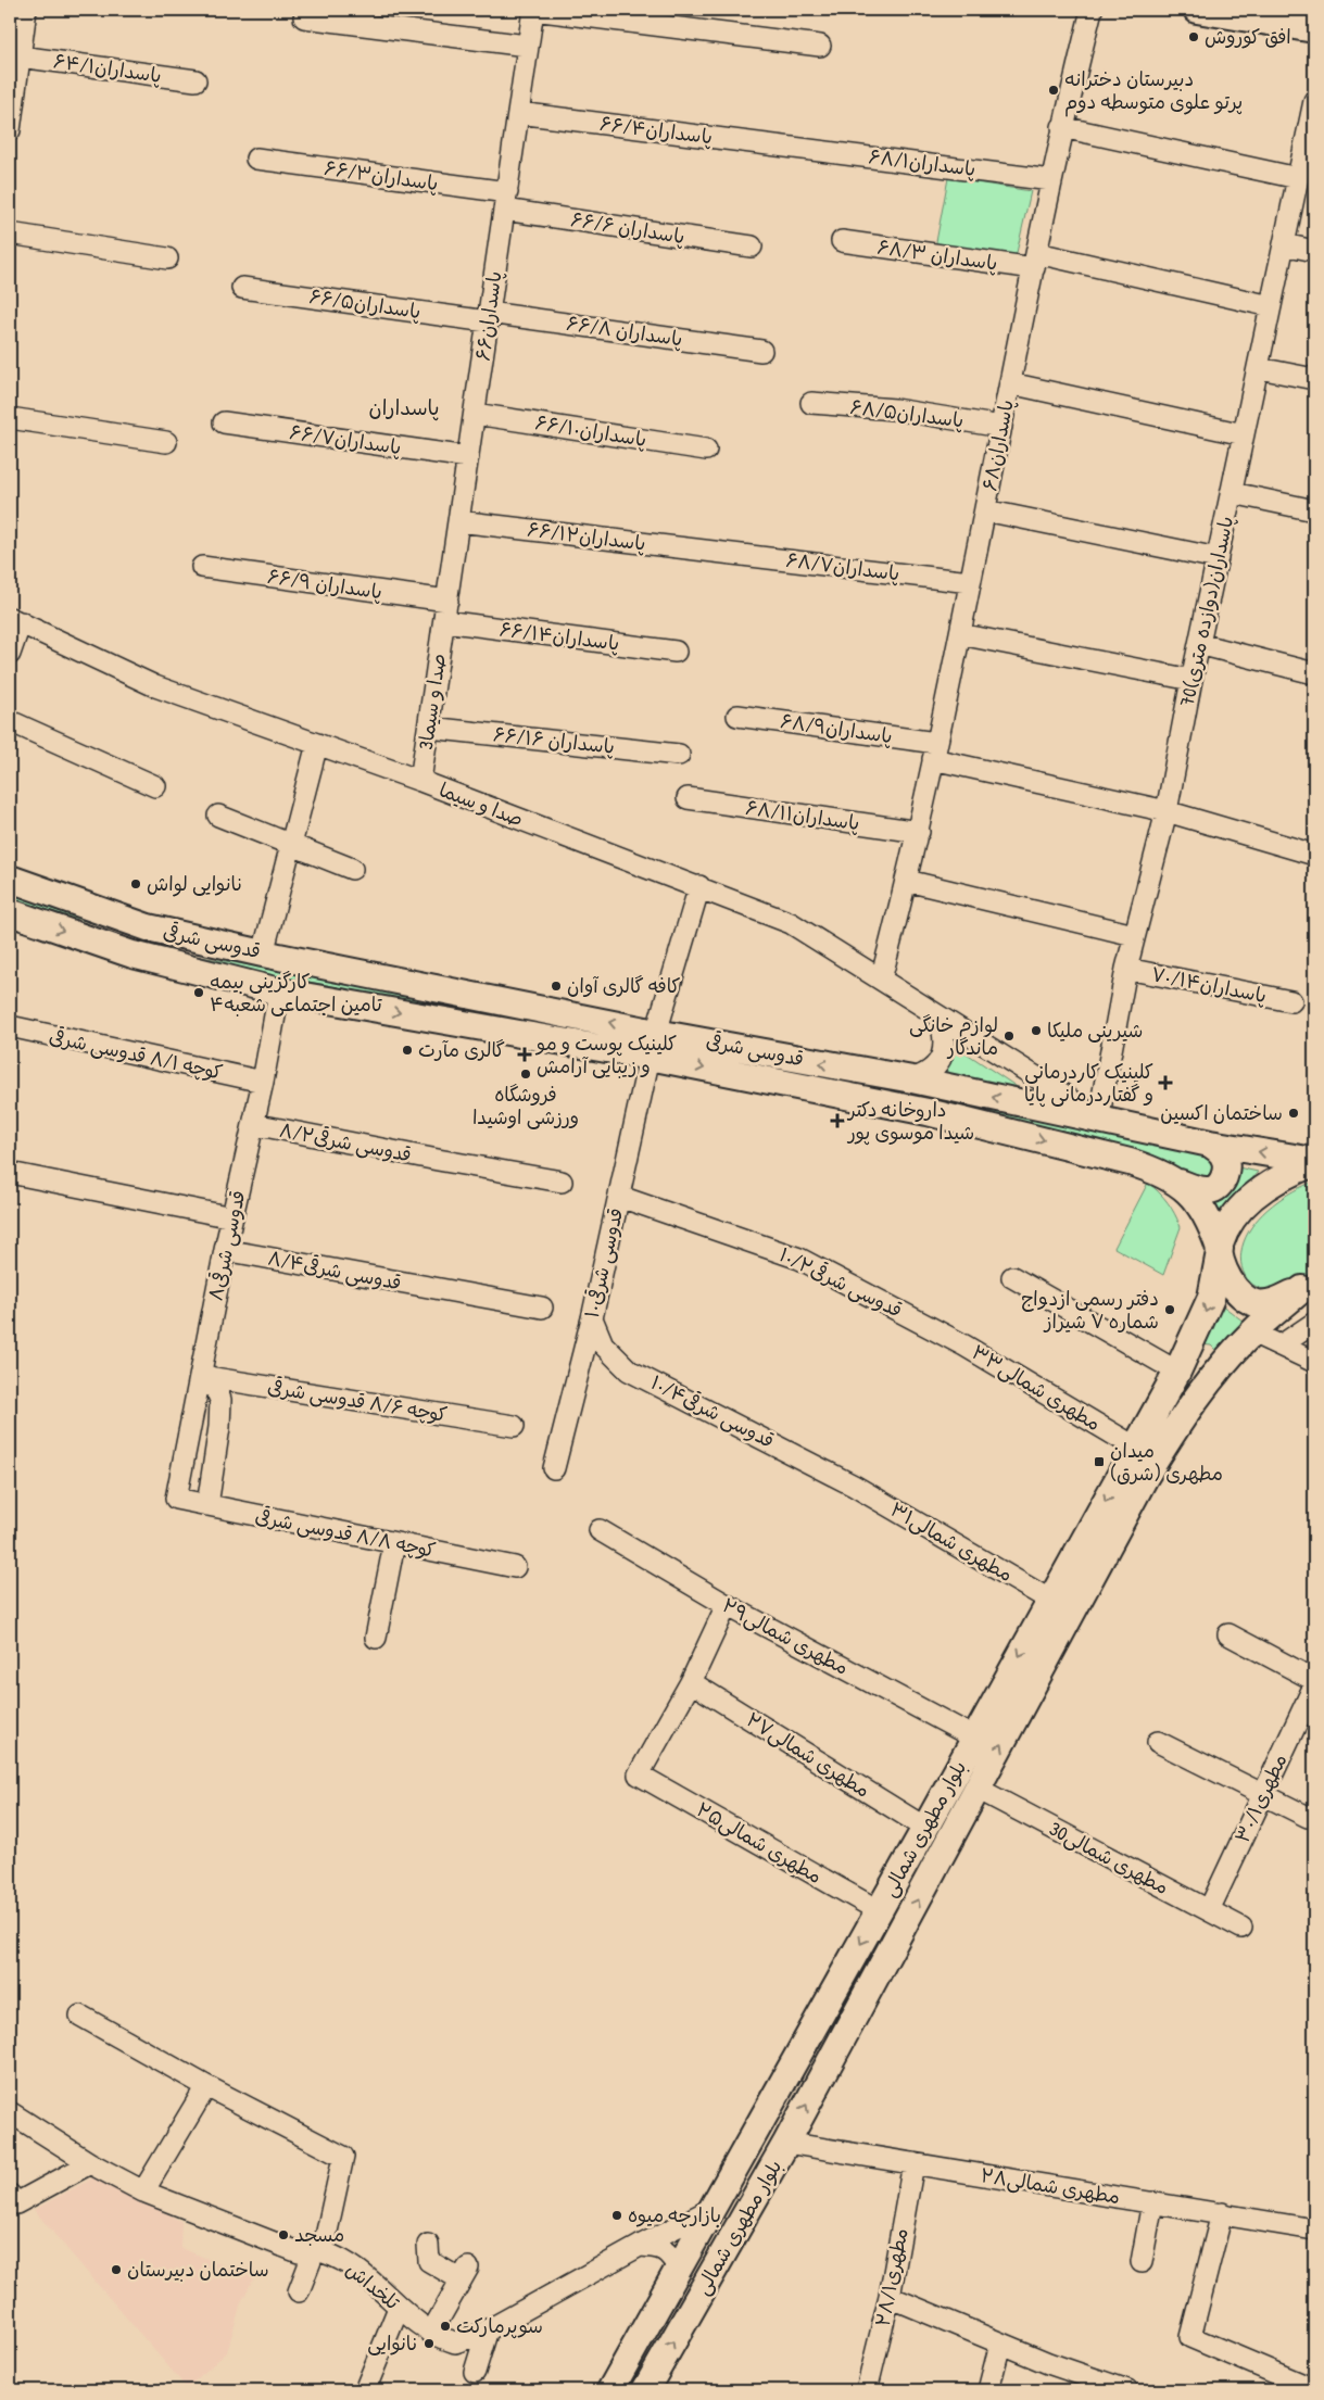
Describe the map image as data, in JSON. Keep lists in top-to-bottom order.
{
  "streets": {
    "main road": ["قدوسی شرقی", "بلوار مطهرى شمالى"],
    "street": [
      "پاسداران۶۴/۱",
      "پاسداران۶۶/۴",
      "پاسداران۶۸/۱",
      "پاسداران۶۶/۳",
      "پاسداران ۶۶/۶",
      "پاسداران ۶۸/۳",
      "پاسداران۶۶/۵",
      "پاسداران۶۶",
      "پاسداران ۶۶/۸",
      "پاسداران۶۸/۵",
      "پاسداران۶۶/۱۰",
      "پاسداران۶۶/۷",
      "پاسداران۶۸",
      "پاسداران۶۶/۱۲",
      "پاسداران۶۸/۷",
      "پاسداران ۶۶/۹",
      "70پاسداران(دوازده متری)",
      "پاسداران۶۶/۱۴",
      "3صدا و سیما",
      "پاسداران۶۸/۹",
      "پاسداران ۶۶/۱۶",
      "صدا و سیما",
      "پاسداران۶۸/۱۱",
      "پاسداران۷۰/۱۴",
      "کوچه ۸/۱ قدوسی شرقی",
      "قدوسی شرقی۸/۲",
      "قدوسی شرقی۸",
      "قدوسی شرقی۱۰",
      "قدوسی شرقی۸/۴",
      "قدوسی شرقی۱۰/۲",
      "مطهرى شمالى۳۳",
      "کوچه ۸/۶ قدوسی شرقی",
      "قدوسی شرقی۱۰/۴",
      "کوچه ۸/۸ قدوسی شرقی",
      "مطهرى شمالى۳۱",
      "مطهرى شمالى۲۹",
      "مطهرى شمالى۲۷",
      "مطهری۳۰/۱",
      "مطهرى شمالى۲۵",
      "مطهرى شمالى30",
      "مطهرى شمالى۲۸",
      "مطهری۲۸/۱",
      "تلخداش"
    ]
  },
  "crossings": [
    ["پاسداران۶۶/۴", "پاسداران۶۸/۱"],
    ["پاسداران۶۶/۴", "پاسداران۶۶"],
    ["پاسداران۶۸/۱", "پاسداران۶۸"],
    ["پاسداران۶۶/۳", "پاسداران ۶۶/۶"],
    ["پاسداران۶۶/۳", "پاسداران۶۶"],
    ["پاسداران ۶۶/۶", "پاسداران۶۶"],
    ["پاسداران ۶۸/۳", "پاسداران۶۸"],
    ["پاسداران ۶۸/۳", "70پاسداران(دوازده متری)"],
    ["پاسداران۶۶/۵", "پاسداران۶۶"],
    ["پاسداران۶۶/۵", "پاسداران ۶۶/۸"],
    ["پاسداران۶۶", "پاسداران ۶۶/۸"],
    ["پاسداران۶۶", "پاسداران۶۶/۱۰"],
    ["پاسداران۶۶", "پاسداران۶۶/۷"],
    ["پاسداران۶۶", "پاسداران۶۶/۱۲"],
    ["پاسداران۶۶", "پاسداران ۶۶/۹"],
    ["پاسداران۶۶", "پاسداران۶۶/۱۴"],
    ["پاسداران۶۶", "3صدا و سیما"],
    ["پاسداران۶۸/۵", "پاسداران۶۸"],
    ["پاسداران۶۸", "پاسداران۶۸/۷"],
    ["پاسداران۶۸", "پاسداران۶۸/۹"],
    ["پاسداران۶۸", "صدا و سیما"],
    ["پاسداران۶۸", "پاسداران۶۸/۱۱"],
    ["پاسداران۶۶/۱۲", "پاسداران۶۸/۷"],
    ["70پاسداران(دوازده متری)", "پاسداران۶۸/۹"],
    ["70پاسداران(دوازده متری)", "صدا و سیما"],
    ["70پاسداران(دوازده متری)", "قدوسی شرقی"],
    ["70پاسداران(دوازده متری)", "پاسداران۷۰/۱۴"],
    ["پاسداران۶۶/۱۴", "3صدا و سیما"],
    ["3صدا و سیما", "پاسداران ۶۶/۱۶"],
    ["3صدا و سیما", "صدا و سیما"],
    ["صدا و سیما", "قدوسی شرقی"],
    ["صدا و سیما", "قدوسی شرقی۱۰"],
    ["قدوسی شرقی", "قدوسی شرقی۸"],
    ["قدوسی شرقی", "قدوسی شرقی۱۰"],
    ["قدوسی شرقی", "بلوار مطهرى شمالى"],
    ["کوچه ۸/۱ قدوسی شرقی", "قدوسی شرقی۸"],
    ["قدوسی شرقی۸/۲", "قدوسی شرقی۸"],
    ["قدوسی شرقی۸", "قدوسی شرقی۸/۴"],
    ["قدوسی شرقی۸", "کوچه ۸/۶ قدوسی شرقی"],
    ["قدوسی شرقی۸", "کوچه ۸/۸ قدوسی شرقی"],
    ["قدوسی شرقی۱۰", "قدوسی شرقی۱۰/۲"],
    ["قدوسی شرقی۱۰", "قدوسی شرقی۱۰/۴"],
    ["قدوسی شرقی۱۰/۲", "مطهرى شمالى۳۳"],
    ["مطهرى شمالى۳۳", "بلوار مطهرى شمالى"],
    ["قدوسی شرقی۱۰/۴", "مطهرى شمالى۳۱"],
    ["مطهرى شمالى۳۱", "بلوار مطهرى شمالى"],
    ["مطهرى شمالى۲۹", "بلوار مطهرى شمالى"],
    ["مطهرى شمالى۲۷", "بلوار مطهرى شمالى"],
    ["مطهرى شمالى۲۷", "مطهرى شمالى۲۵"],
    ["مطهری۳۰/۱", "مطهرى شمالى30"],
    ["بلوار مطهرى شمالى", "مطهرى شمالى۲۵"],
    ["بلوار مطهرى شمالى", "مطهرى شمالى30"],
    ["بلوار مطهرى شمالى", "مطهرى شمالى۲۸"],
    ["بلوار مطهرى شمالى", "تلخداش"],
    ["مطهرى شمالى۲۸", "مطهری۲۸/۱"]
  ],
  "districts": ["پاسداران"],
  "places": {
    "other": [
      "افق کوروش",
      "دبیرستان دخترانه پرتو علوی متوسطه دوم",
      "نانوایی لواش",
      "کافه گالری آوان",
      "کارگزینی بیمه تامین اجتماعی شعبه۴",
      "شیرینى ملیکا",
      "لوازم خانگی ماندگار",
      "گالری مآرت",
      "فروشگاه ورزشی اوشیدا",
      "ساختمان اکسین",
      "دفتر رسمی ازدواج شماره ۷ شیراز",
      "بازارچه میوه",
      "مسجد",
      "ساختمان دبیرستان",
      "سوپرمارکت",
      "نانوایی"
    ],
    "health": ["کلینیک پوست و مو و زیبایی آرامش", "کلینیک کاردرمانی و گفتاردرمانی پایا", "داروخانه دکتر شیدا موسوی پور"],
    "transit": ["میدان مطهری (شرق)"]
  }
}
